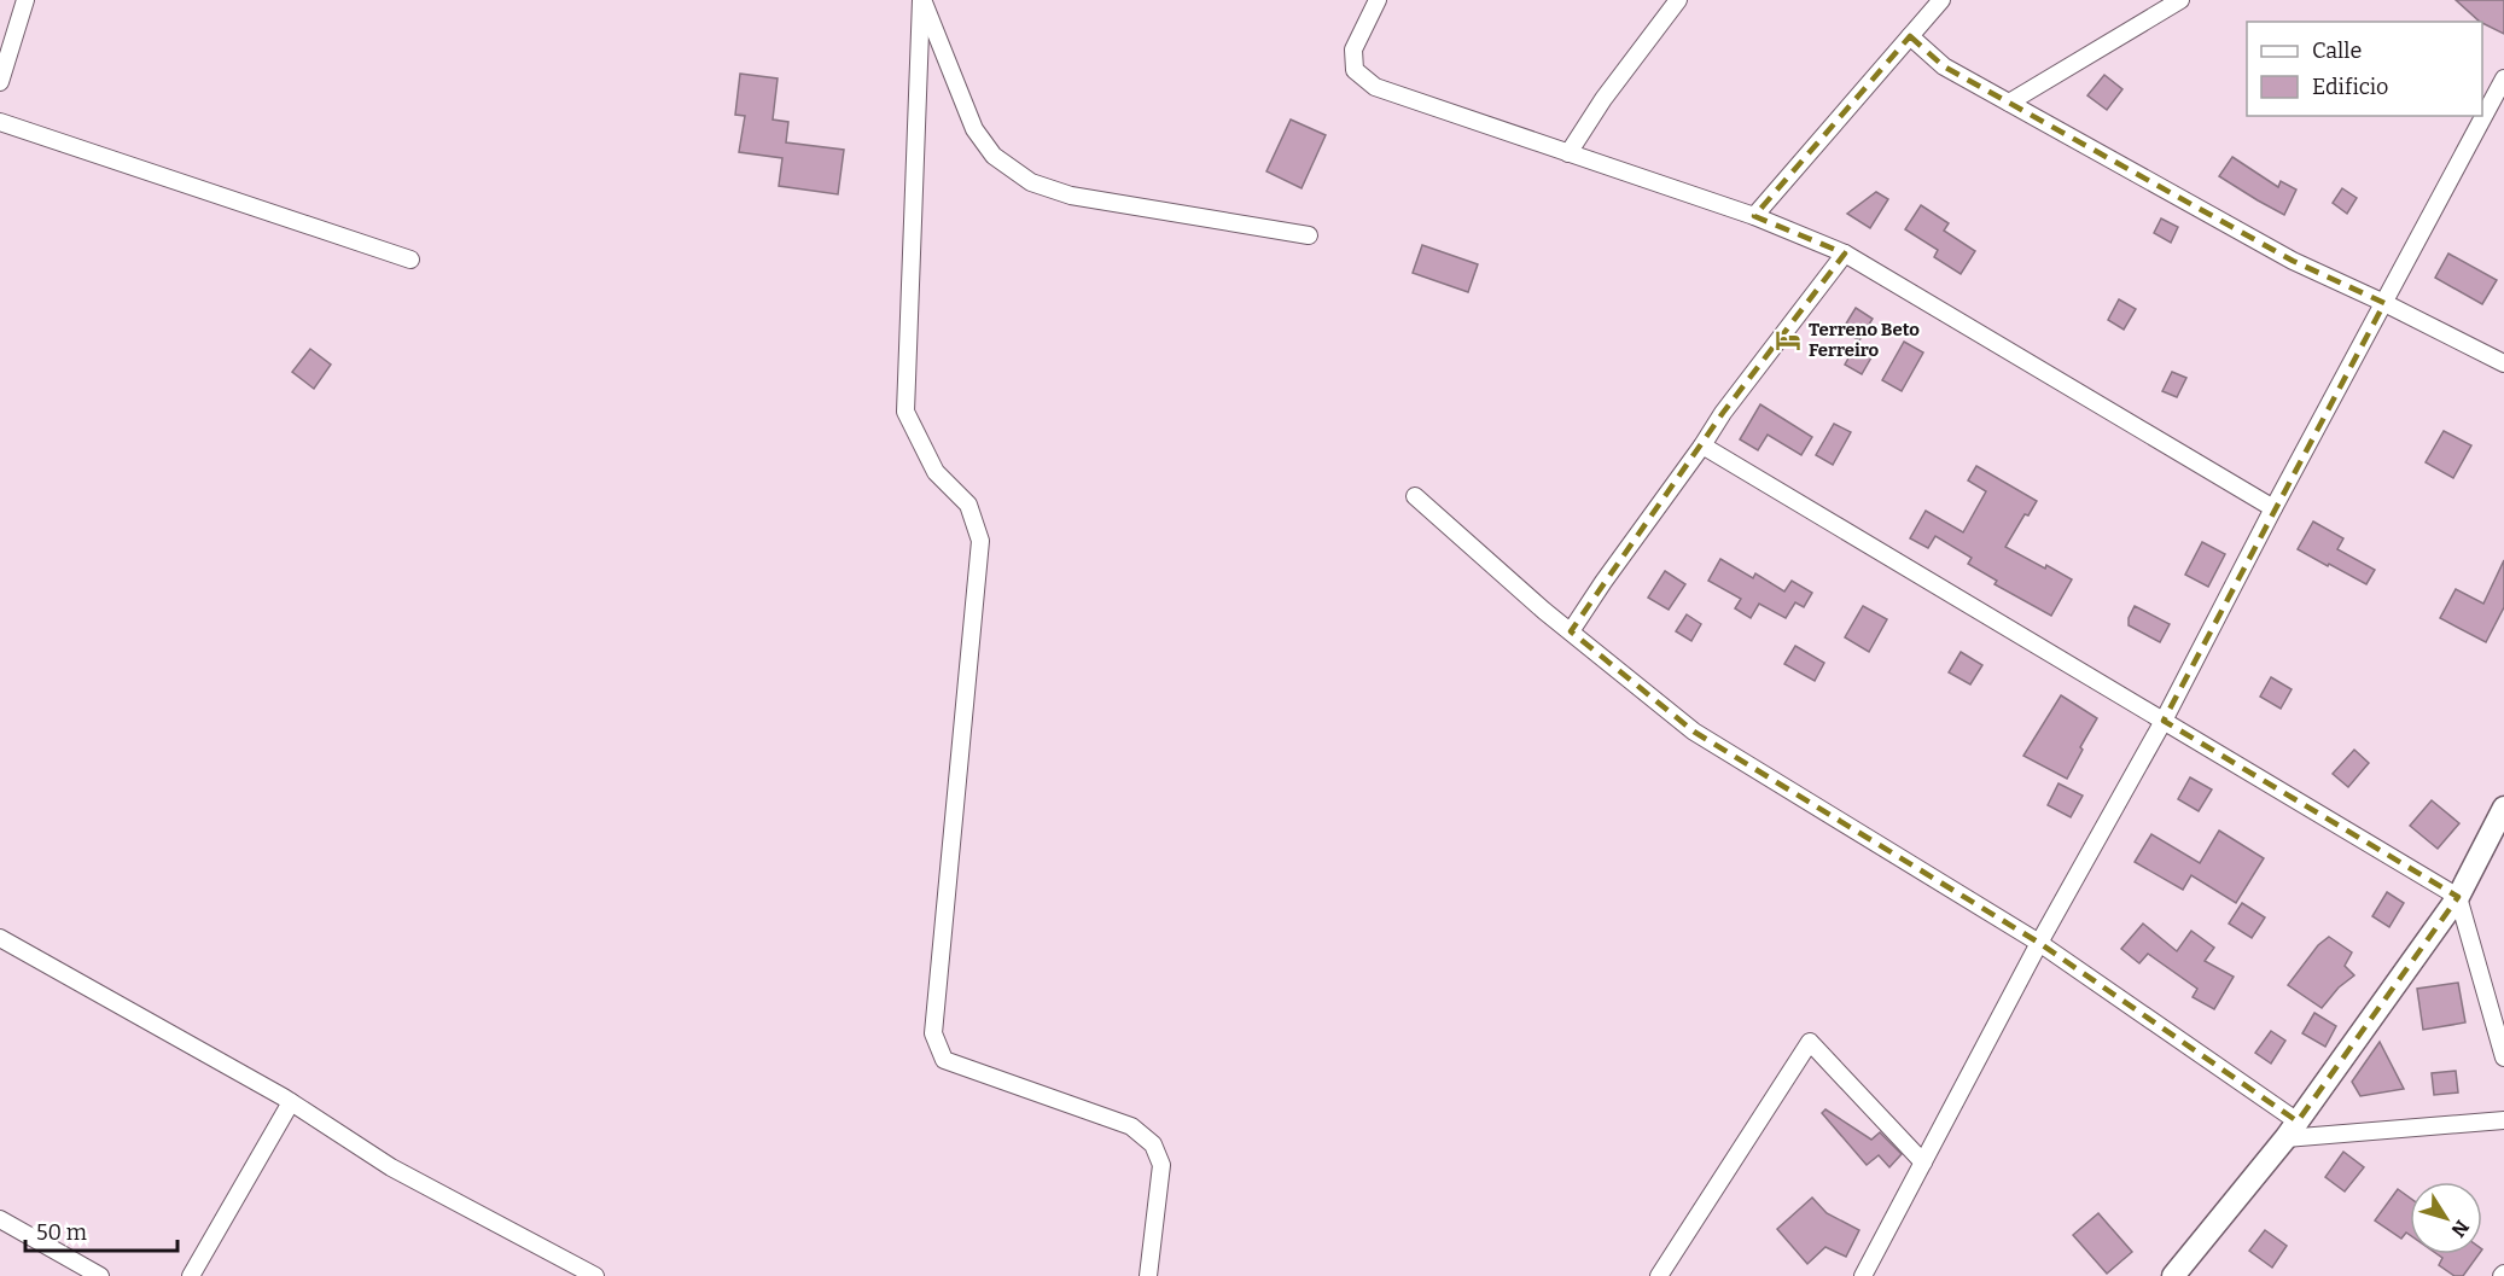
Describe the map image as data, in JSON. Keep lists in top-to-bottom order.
{
  "places": {
    "hotel": ["Terreno Beto Ferreiro"]
  },
  "legend": ["Calle", "Edificio"],
  "scale_bar": "50 m",
  "north": "bottom right"
}
